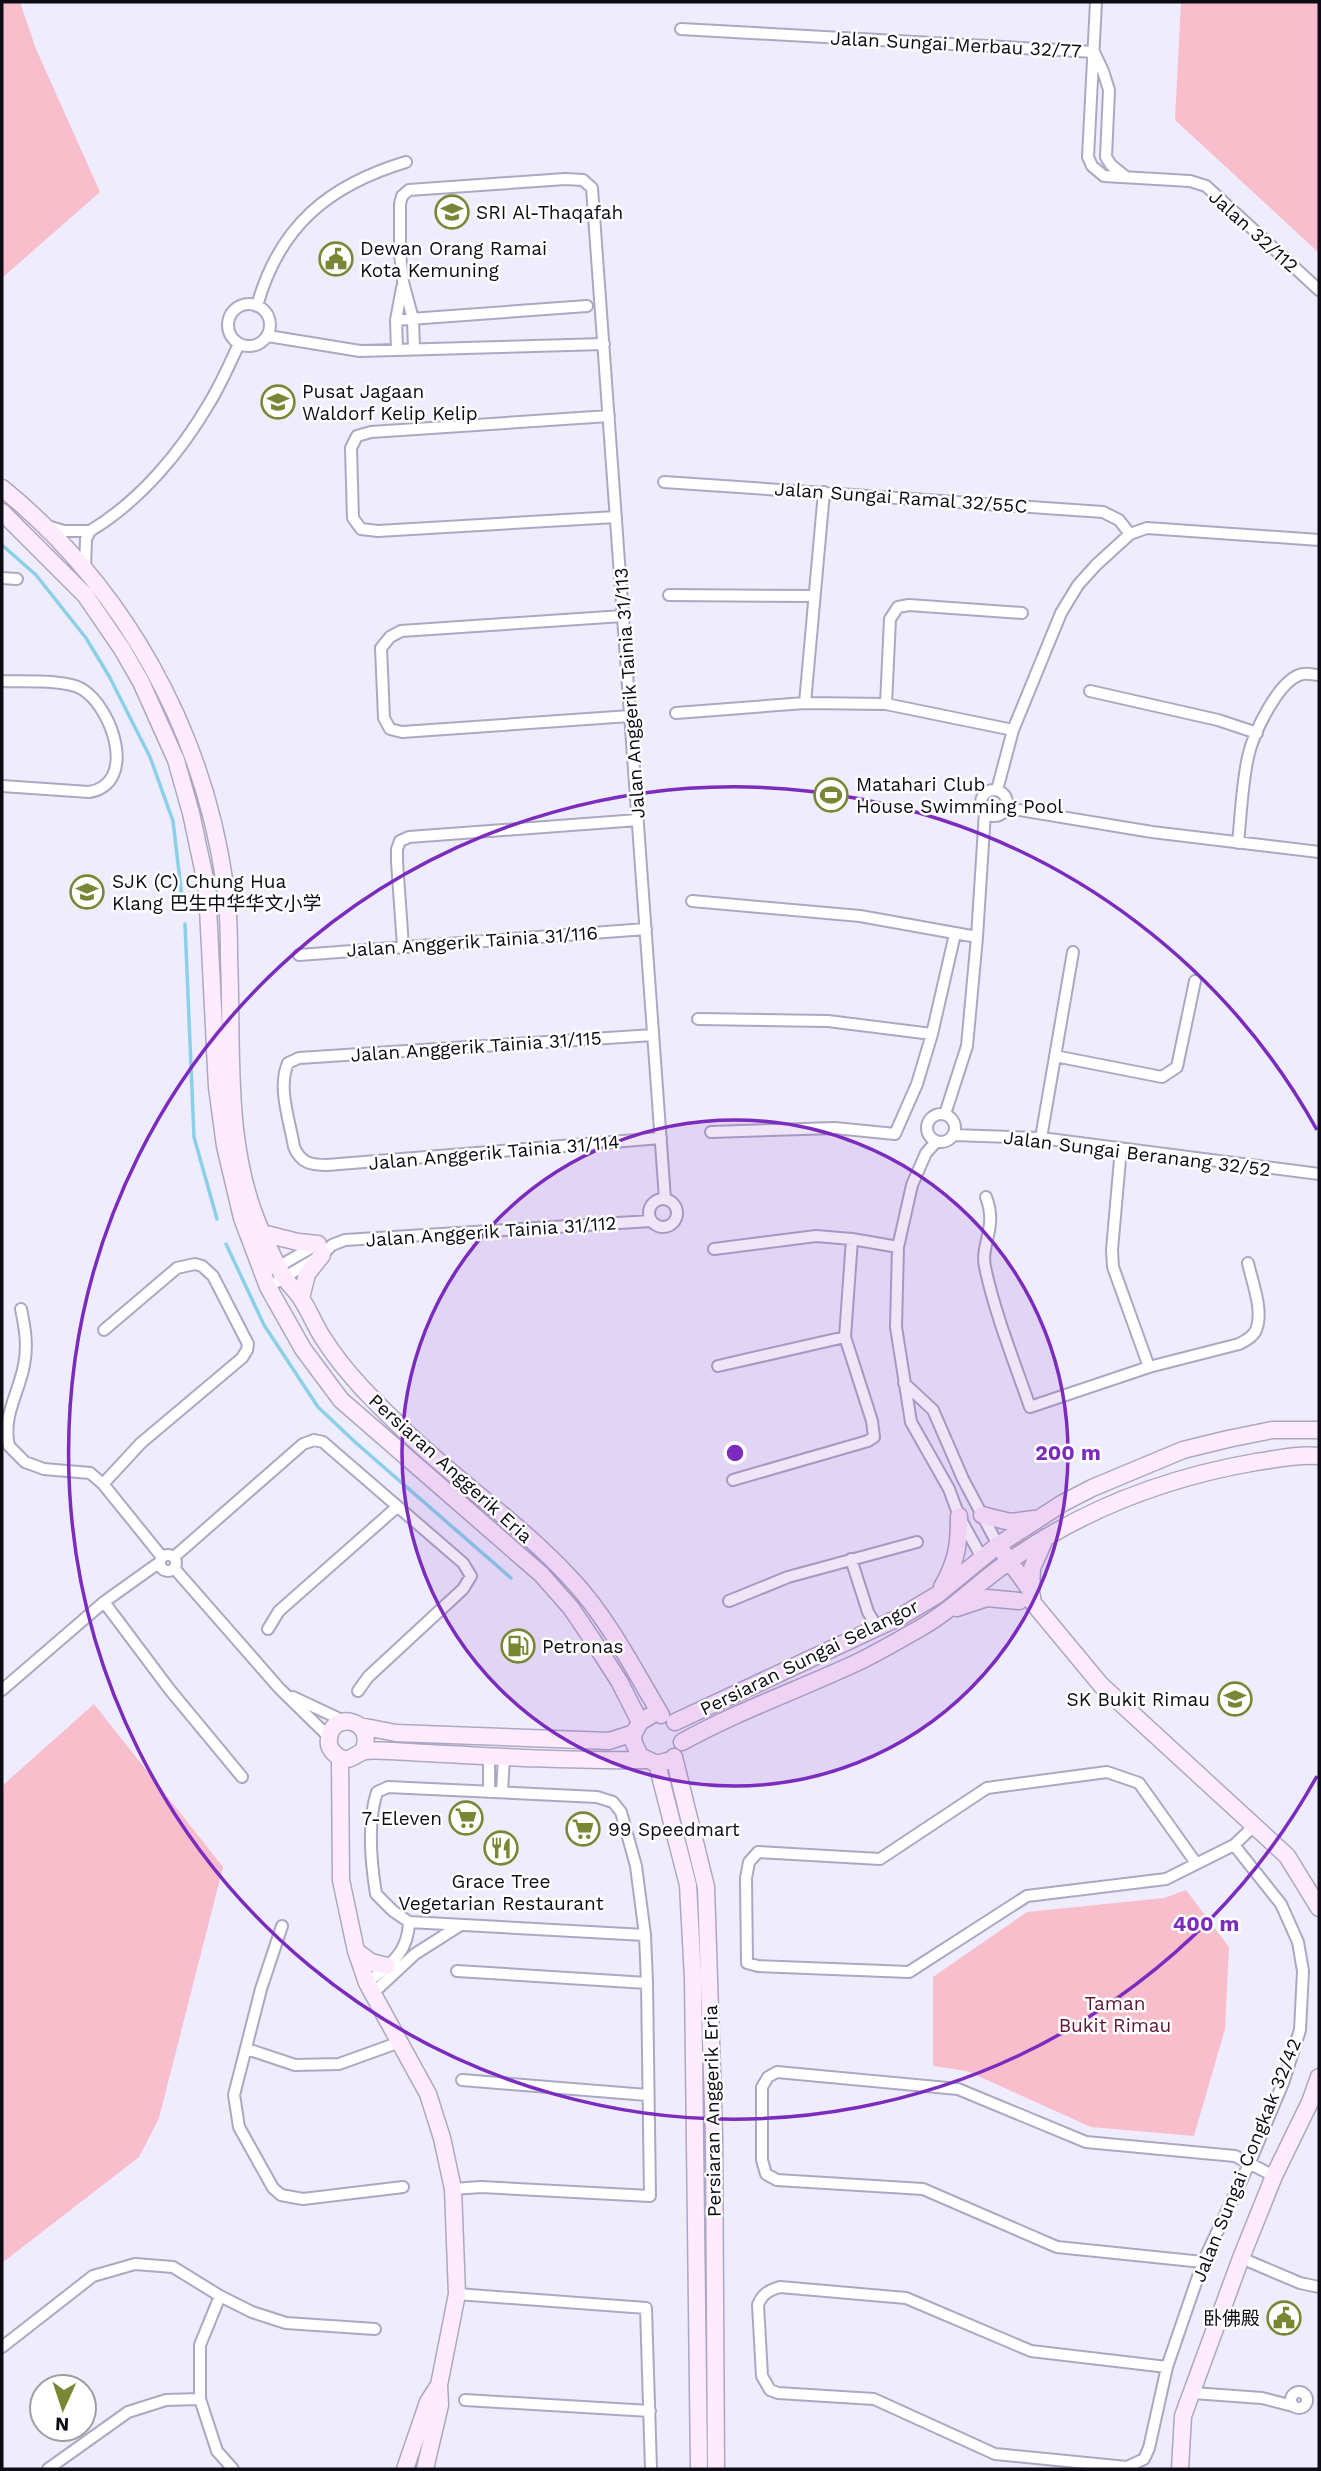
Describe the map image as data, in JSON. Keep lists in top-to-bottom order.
{
  "streets": {
    "main road": ["Persiaran Anggerik Eria", "Persiaran Sungai Selangor"],
    "street": [
      "Jalan Sungai Merbau 32/77",
      "Jalan 32/112",
      "Jalan Sungai Ramal 32/55C",
      "Jalan Anggerik Tainia 31/113",
      "Jalan Anggerik Tainia 31/116",
      "Jalan Anggerik Tainia 31/115",
      "Jalan Anggerik Tainia 31/114",
      "Jalan Sungai Beranang 32/52",
      "Jalan Anggerik Tainia 31/112",
      "Jalan Sungai Congkak 32/42"
    ]
  },
  "crossings": [
    ["Jalan Sungai Merbau 32/77", "Jalan 32/112"],
    ["Jalan Anggerik Tainia 31/113", "Jalan Anggerik Tainia 31/116"],
    ["Jalan Anggerik Tainia 31/113", "Jalan Anggerik Tainia 31/115"],
    ["Jalan Anggerik Tainia 31/113", "Jalan Anggerik Tainia 31/114"],
    ["Jalan Anggerik Tainia 31/113", "Jalan Anggerik Tainia 31/112"],
    ["Jalan Anggerik Tainia 31/115", "Jalan Anggerik Tainia 31/114"],
    ["Jalan Anggerik Tainia 31/112", "Persiaran Anggerik Eria"],
    ["Persiaran Anggerik Eria", "Persiaran Sungai Selangor"]
  ],
  "parks": ["Taman Bukit Rimau"],
  "places": {
    "school or university": [
      "SRI Al-Thaqafah",
      "Pusat Jagaan Waldorf Kelip Kelip",
      "SJK (C) Chung Hua Klang 巴生中华华文小学",
      "SK Bukit Rimau"
    ],
    "public building": ["Dewan Orang Ramai Kota Kemuning", "卧佛殿"],
    "sports": ["Matahari Club House Swimming Pool"],
    "fuel station": ["Petronas"],
    "supermarket": ["7-Eleven", "99 Speedmart"],
    "restaurant": ["Grace Tree Vegetarian Restaurant"]
  },
  "north": "bottom",
  "rings": ["200 m", "400 m"]
}
